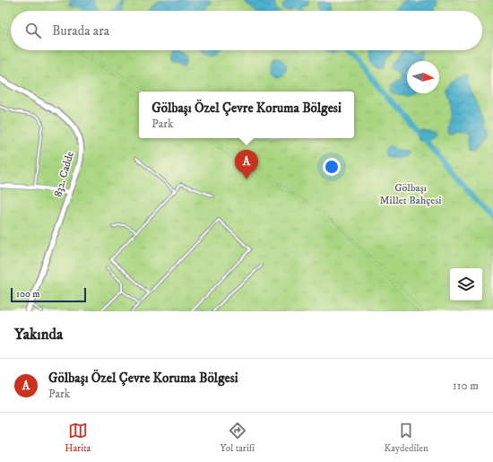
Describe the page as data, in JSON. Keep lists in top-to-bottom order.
{
  "streets": {
    "street": ["832. Cadde"]
  },
  "parks": ["Gölbaşı Millet Bahçesi"],
  "scale_bar": "100 m",
  "north": "right",
  "page": {
    "search": "Burada ara",
    "popup": ["Gölbaşı Özel Çevre Koruma Bölgesi", "Park"],
    "pins": "A",
    "scale": "100 m",
    "heading": "Yakında",
    "list": [
      {
        "mark": "A",
        "name": "Gölbaşı Özel Çevre Koruma Bölgesi",
        "note": "Park",
        "value": "110 m"
      }
    ],
    "nav": ["Harita", "Yol tarifi", "Kaydedilen"]
  }
}
